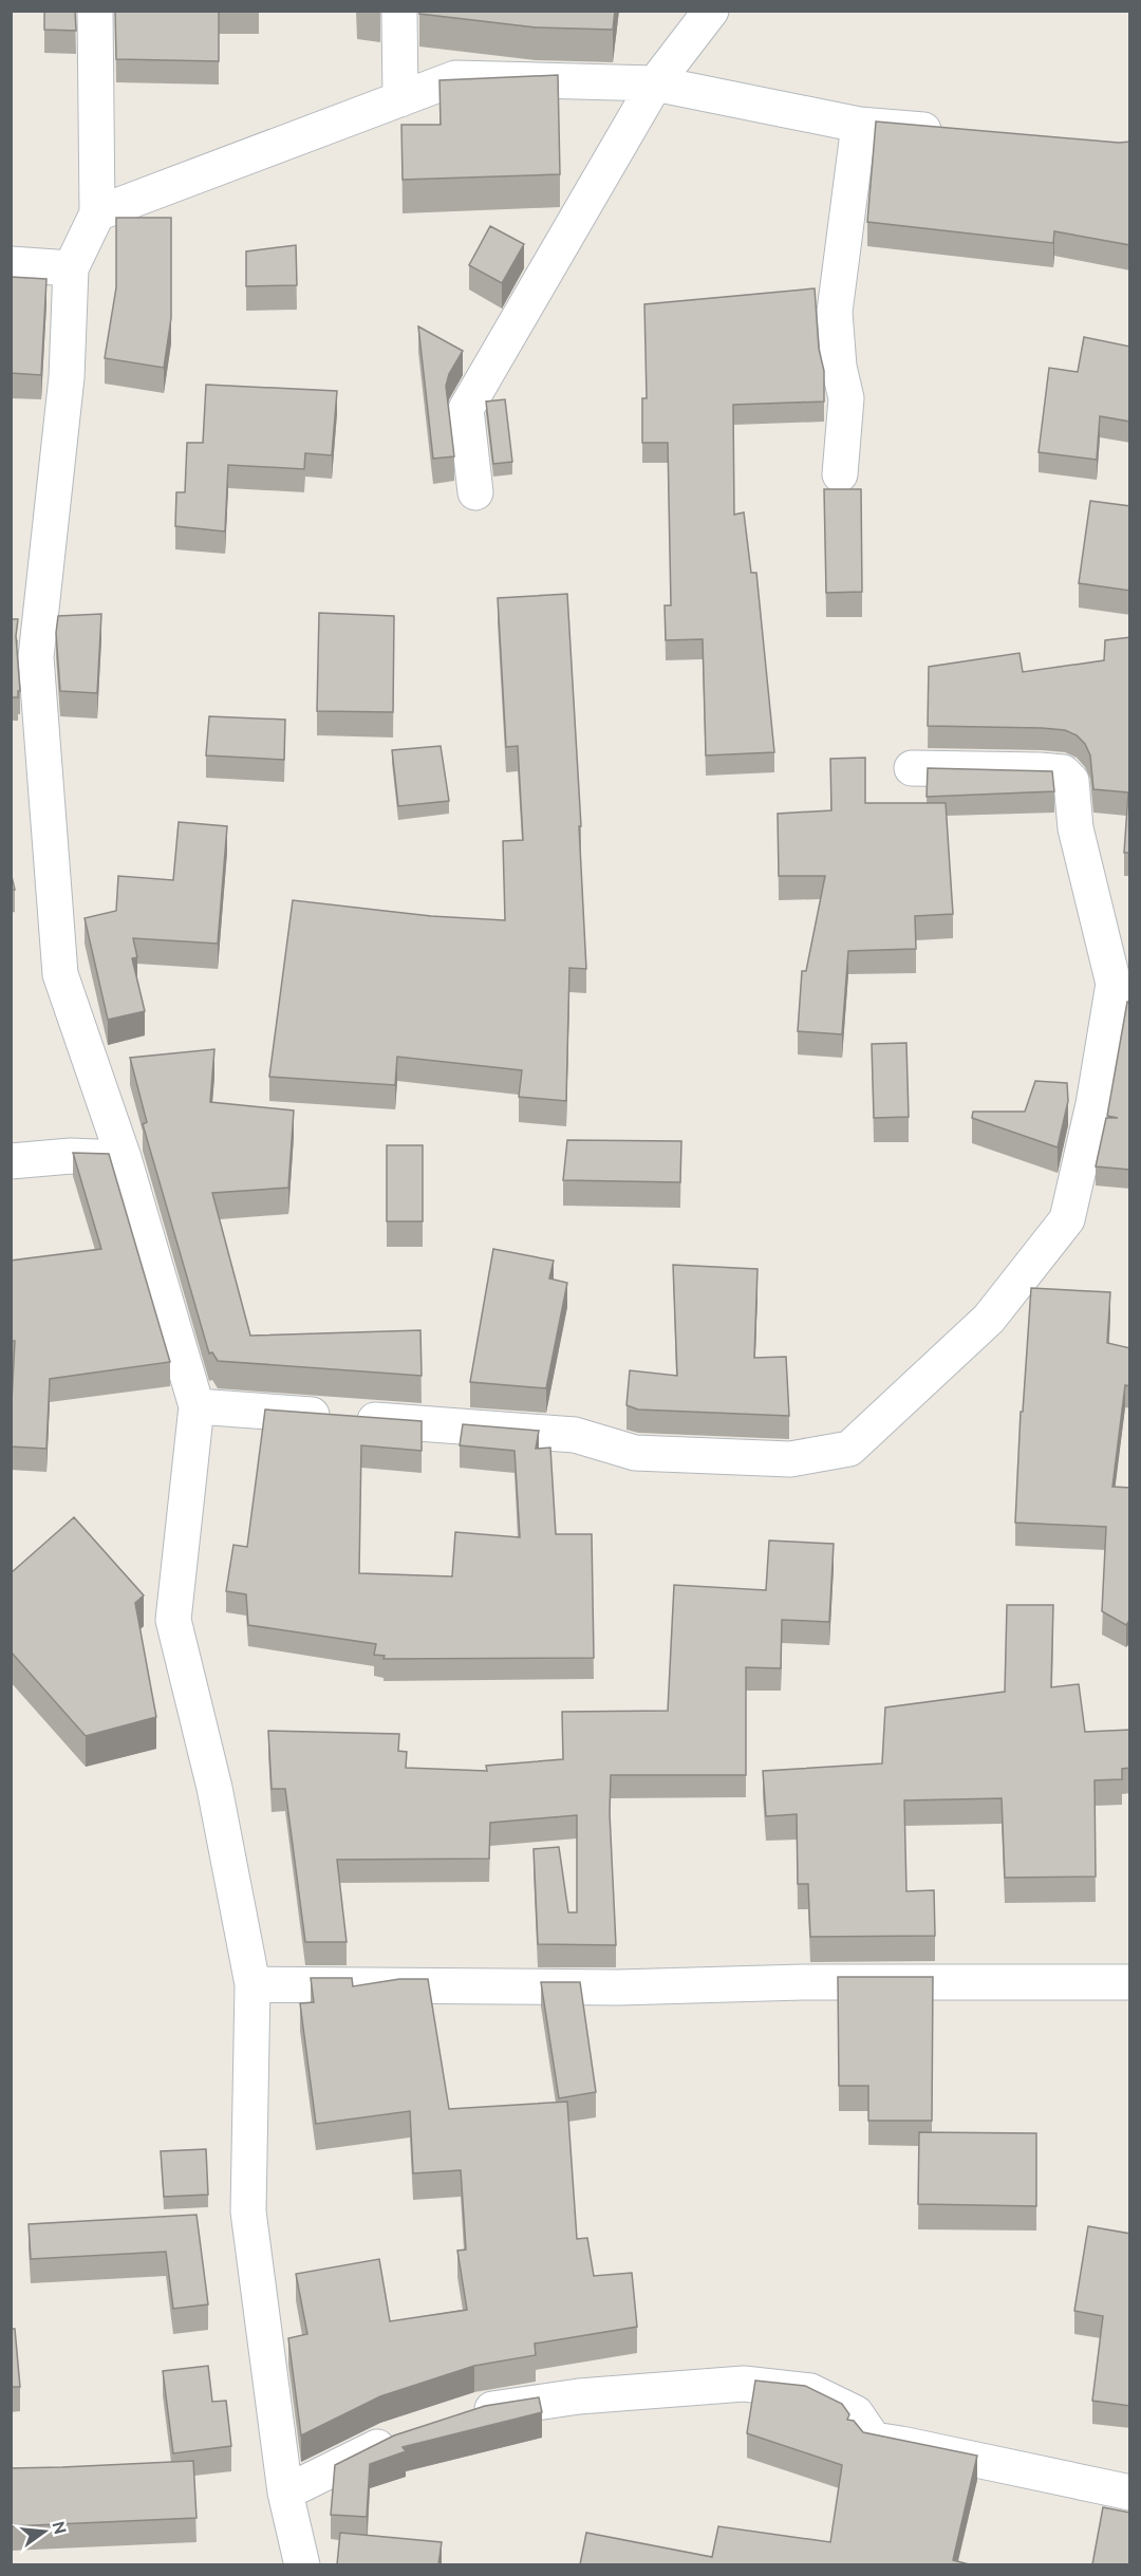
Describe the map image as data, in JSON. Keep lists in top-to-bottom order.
{
  "north": "right"
}
